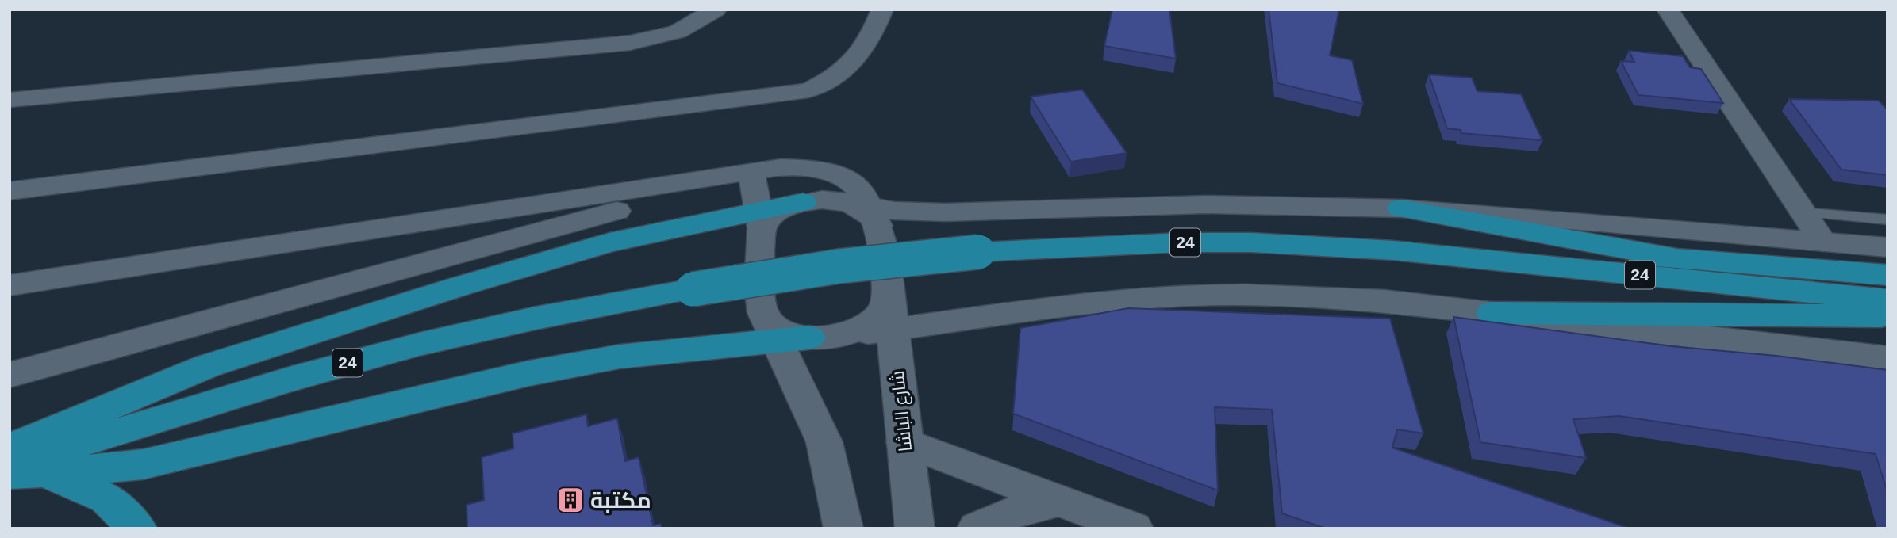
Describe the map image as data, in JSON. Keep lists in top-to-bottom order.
{
  "streets": {
    "main road": ["24"],
    "street": ["شارع الباشا"]
  },
  "places": {
    "building": ["مكتبة"]
  }
}
